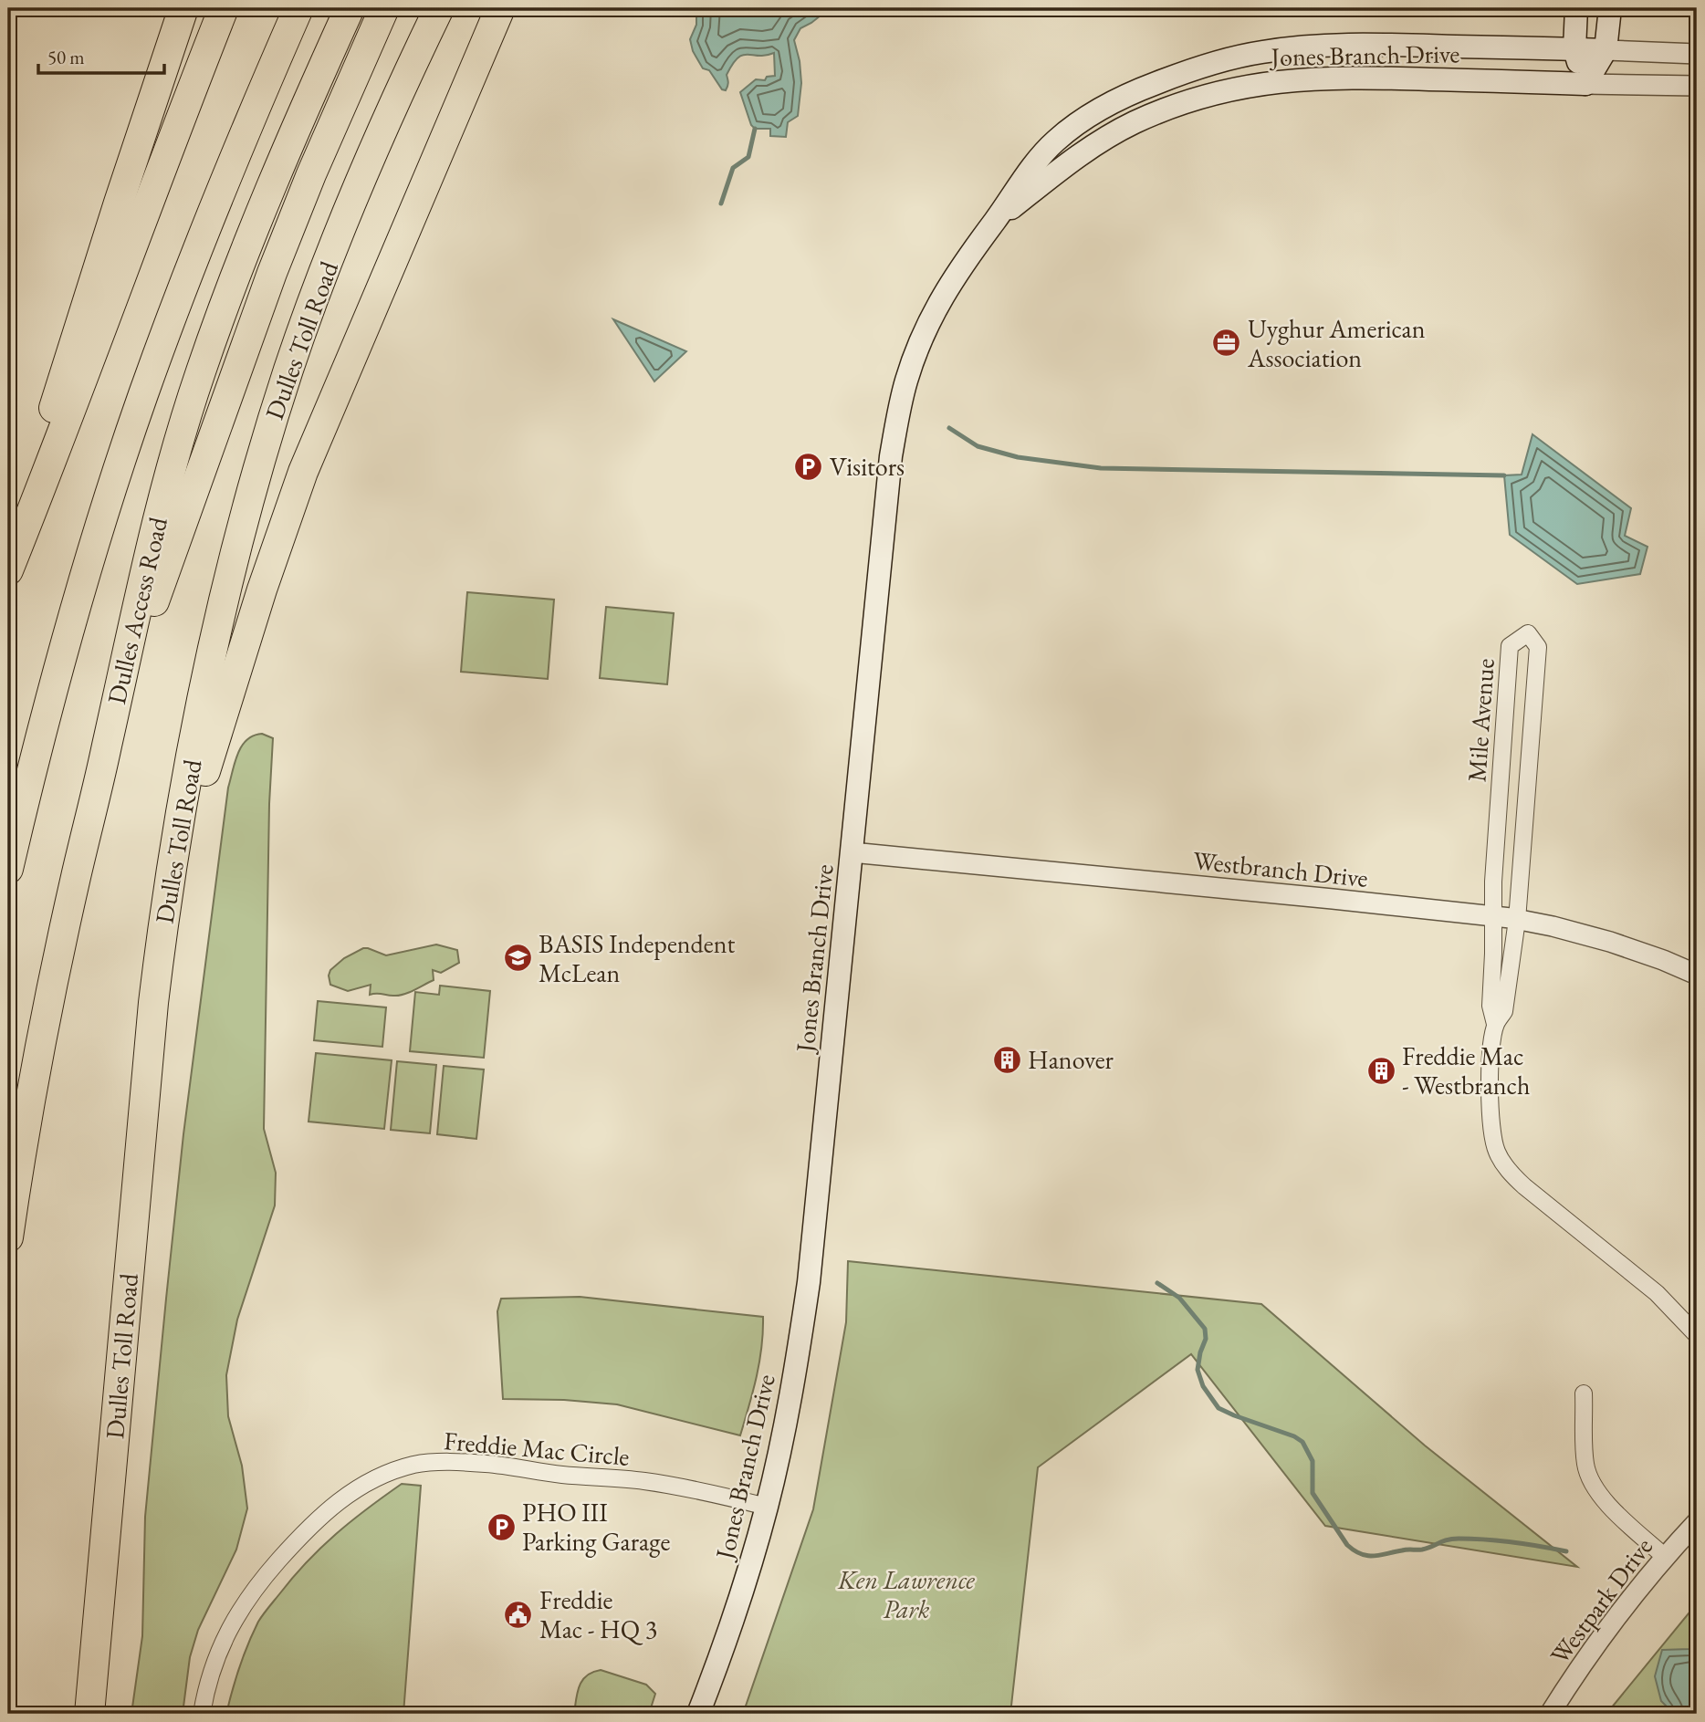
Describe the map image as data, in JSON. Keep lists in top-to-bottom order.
{
  "streets": {
    "highway": ["Dulles Toll Road", "Dulles Access Road"],
    "main road": ["Jones Branch Drive"],
    "street": [
      "Mile Avenue",
      "Westbranch Drive",
      "Freddie Mac Circle",
      "Westpark Drive"
    ]
  },
  "crossings": [
    ["Jones Branch Drive", "Westbranch Drive"],
    ["Jones Branch Drive", "Freddie Mac Circle"],
    ["Mile Avenue", "Westbranch Drive"]
  ],
  "parks": ["Ken Lawrence Park"],
  "places": {
    "office": ["Uyghur American Association"],
    "parking": ["Visitors", "PHO III Parking Garage"],
    "school or university": ["BASIS Independent McLean"],
    "building": ["Hanover", "Freddie Mac - Westbranch"],
    "public building": ["Freddie Mac - HQ 3"]
  },
  "scale_bar": "50 m"
}
